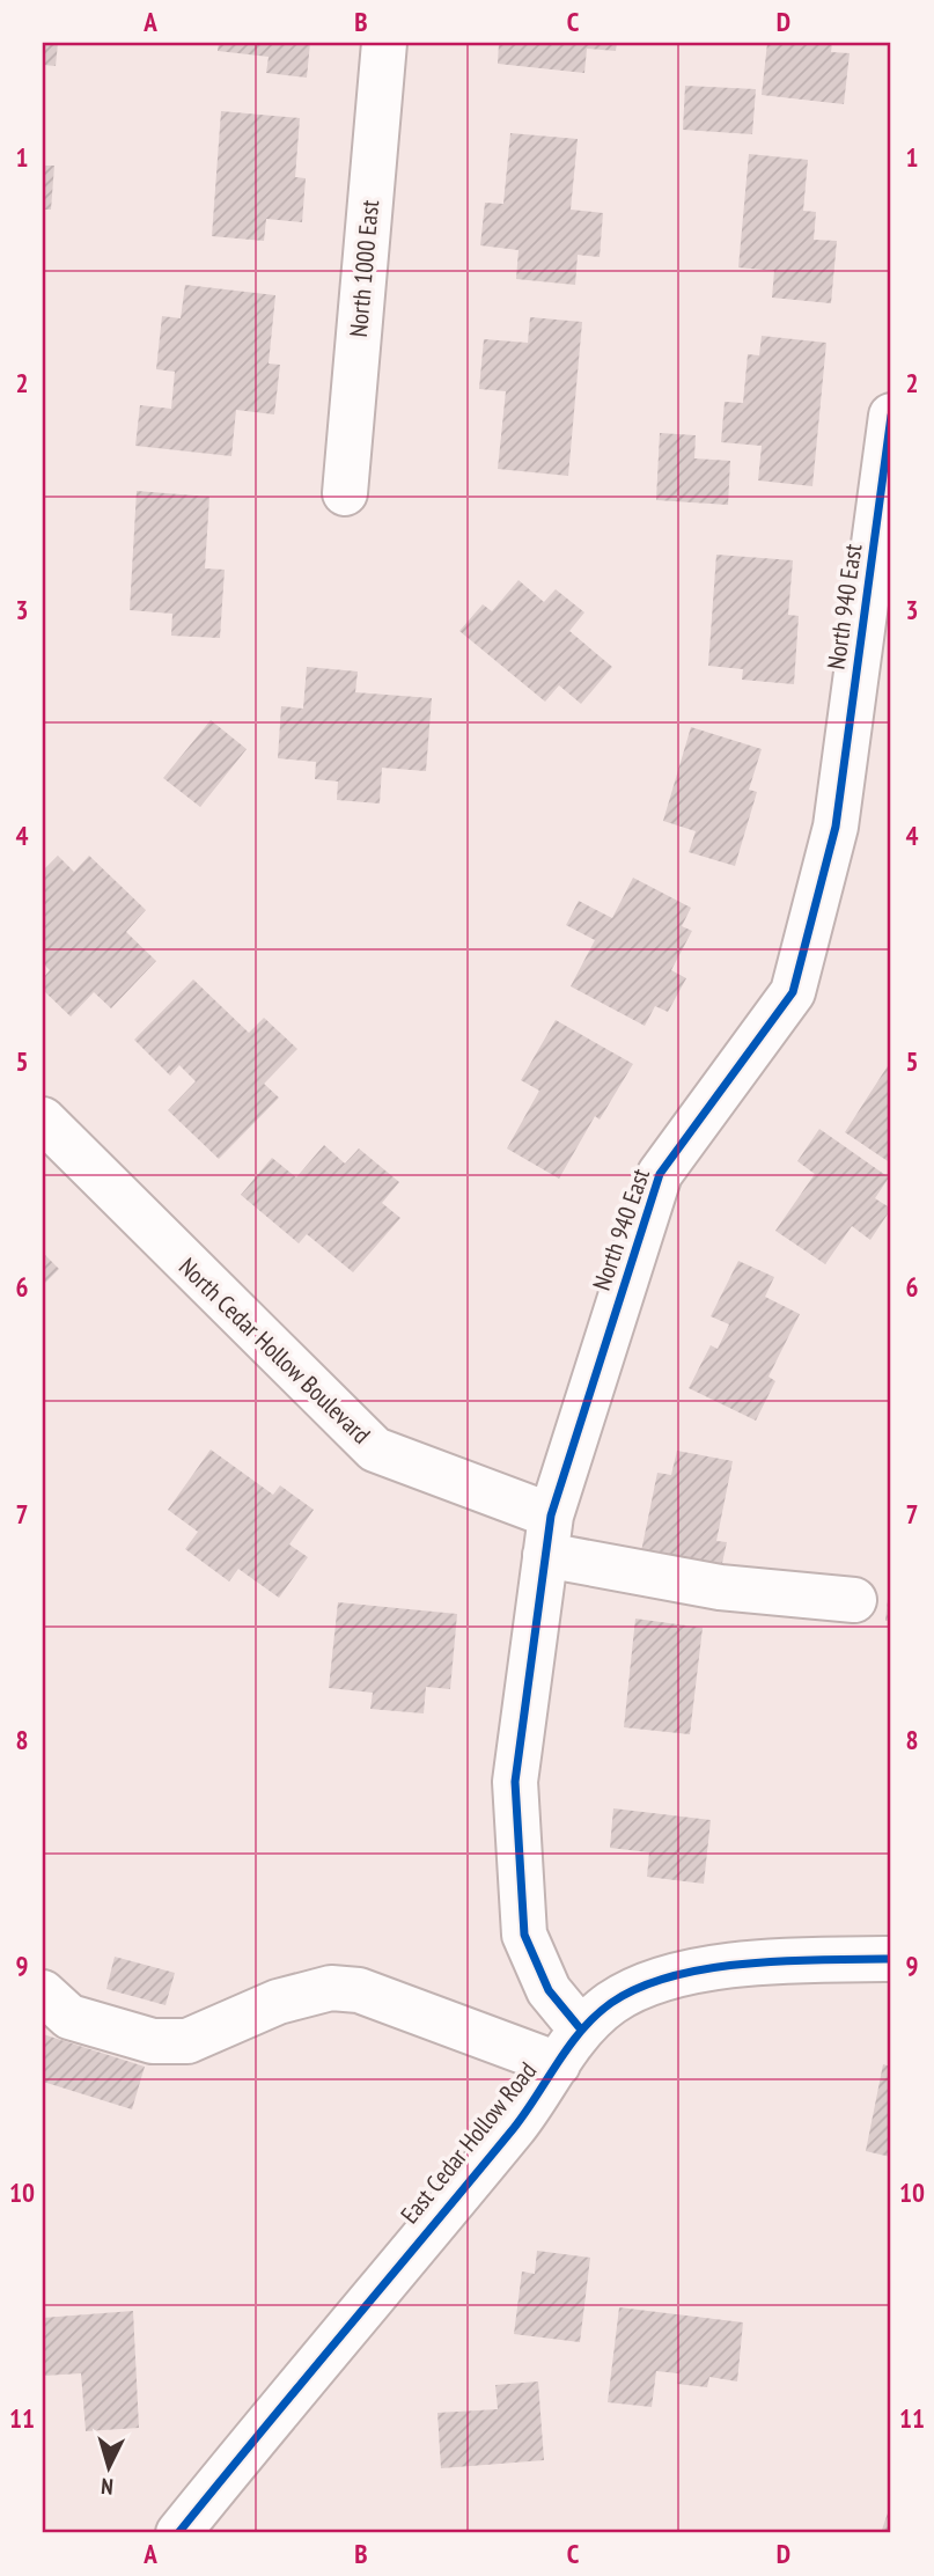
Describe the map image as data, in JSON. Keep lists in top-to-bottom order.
{
  "streets": {
    "street": [
      "North 1000 East",
      "North 940 East",
      "North Cedar Hollow Boulevard",
      "East Cedar Hollow Road"
    ]
  },
  "crossings": [
    ["North 940 East", "North Cedar Hollow Boulevard"],
    ["North 940 East", "East Cedar Hollow Road"]
  ],
  "north": "bottom",
  "grid": {
    "columns": [
      "A",
      "B",
      "C",
      "D"
    ],
    "rows": [
      "1",
      "2",
      "3",
      "4",
      "5",
      "6",
      "7",
      "8",
      "9",
      "10",
      "11"
    ]
  }
}
